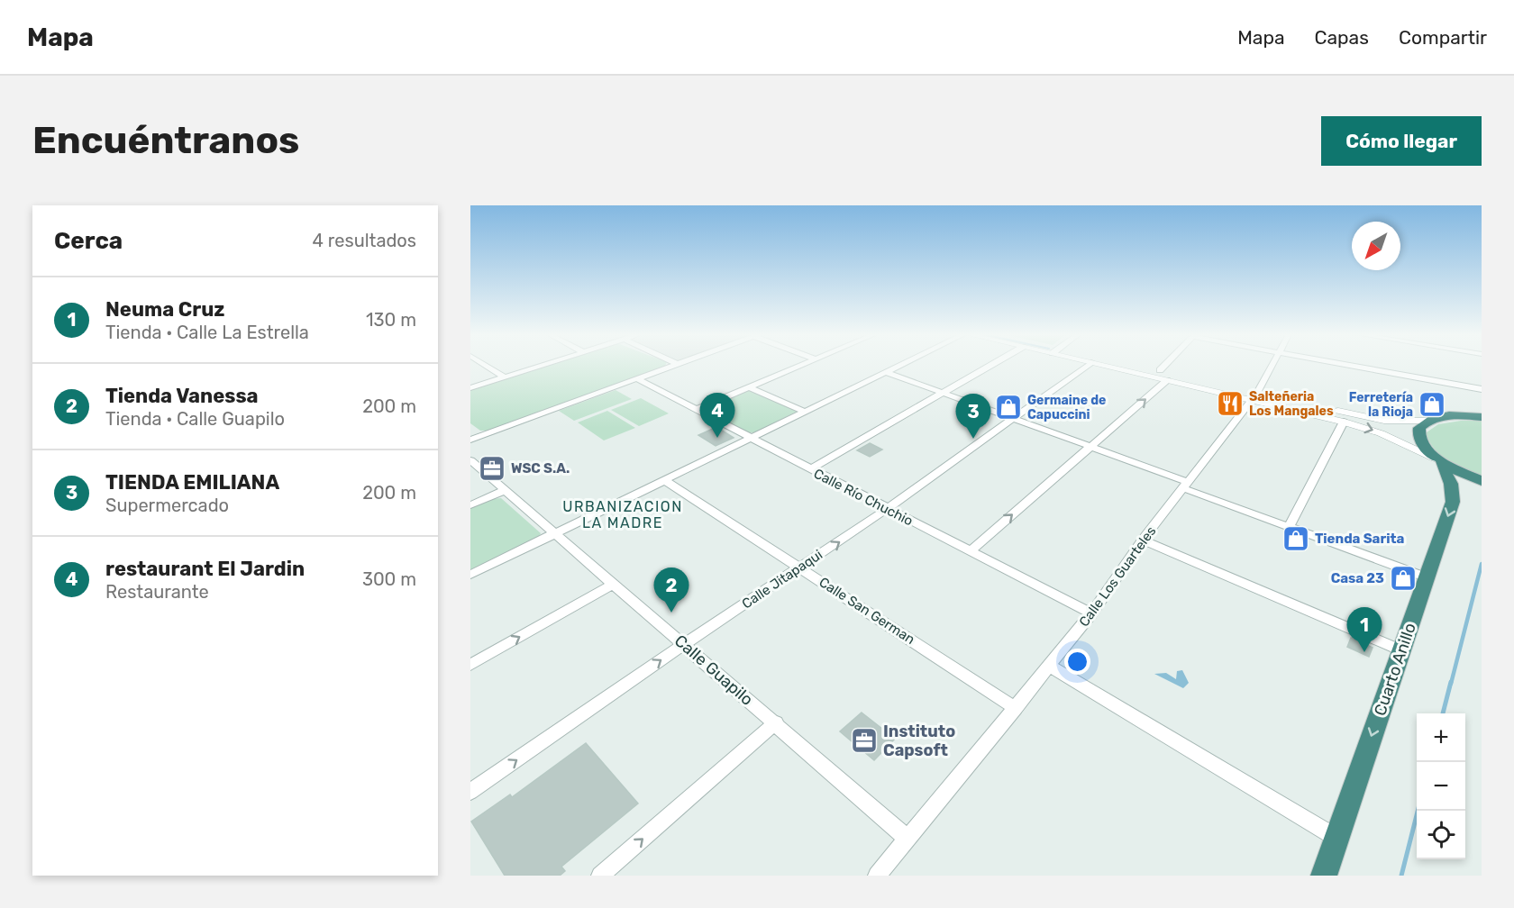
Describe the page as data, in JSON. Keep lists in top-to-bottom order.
{
  "streets": {
    "highway": ["Cuarto Anillo"],
    "street": [
      "Calle Río Chuchio",
      "Calle Los Guarteles",
      "Calle Jitapaqui",
      "Calle San German",
      "Calle Guapilo"
    ]
  },
  "crossings": [
    ["Calle Río Chuchio", "Calle Los Guarteles"],
    ["Calle Río Chuchio", "Calle Jitapaqui"],
    ["Calle Los Guarteles", "Calle San German"],
    ["Calle Los Guarteles", "Calle Guapilo"],
    ["Calle Jitapaqui", "Calle San German"],
    ["Calle Jitapaqui", "Calle Guapilo"]
  ],
  "one_way": ["Cuarto Anillo"],
  "districts": ["URBANIZACION LA MADRE"],
  "places": {
    "restaurant": ["Salteñeria Los Mangales"],
    "shop": [
      "Ferretería la Rioja",
      "Germaine de Capuccini",
      "Tienda Sarita",
      "Casa 23"
    ],
    "office": ["WSC S.A.", "Instituto Capsoft"]
  },
  "north": "bottom left",
  "page": {
    "header": "Mapa",
    "nav": ["Mapa", "Capas", "Compartir"],
    "buttons": "Cómo llegar",
    "title": "Encuéntranos",
    "heading": ["Cerca", "4 resultados"],
    "list": [
      {
        "mark": "1",
        "name": "Neuma Cruz",
        "note": "Tienda · Calle La Estrella",
        "value": "130 m"
      },
      {
        "mark": "2",
        "name": "Tienda Vanessa",
        "note": "Tienda · Calle Guapilo",
        "value": "200 m"
      },
      {
        "mark": "3",
        "name": "TIENDA EMILIANA",
        "note": "Supermercado",
        "value": "200 m"
      },
      {
        "mark": "4",
        "name": "restaurant El Jardin",
        "note": "Restaurante",
        "value": "300 m"
      }
    ],
    "pins": [
      "4",
      "3",
      "2",
      "1"
    ],
    "map_buttons": ["+", "−"]
  }
}
